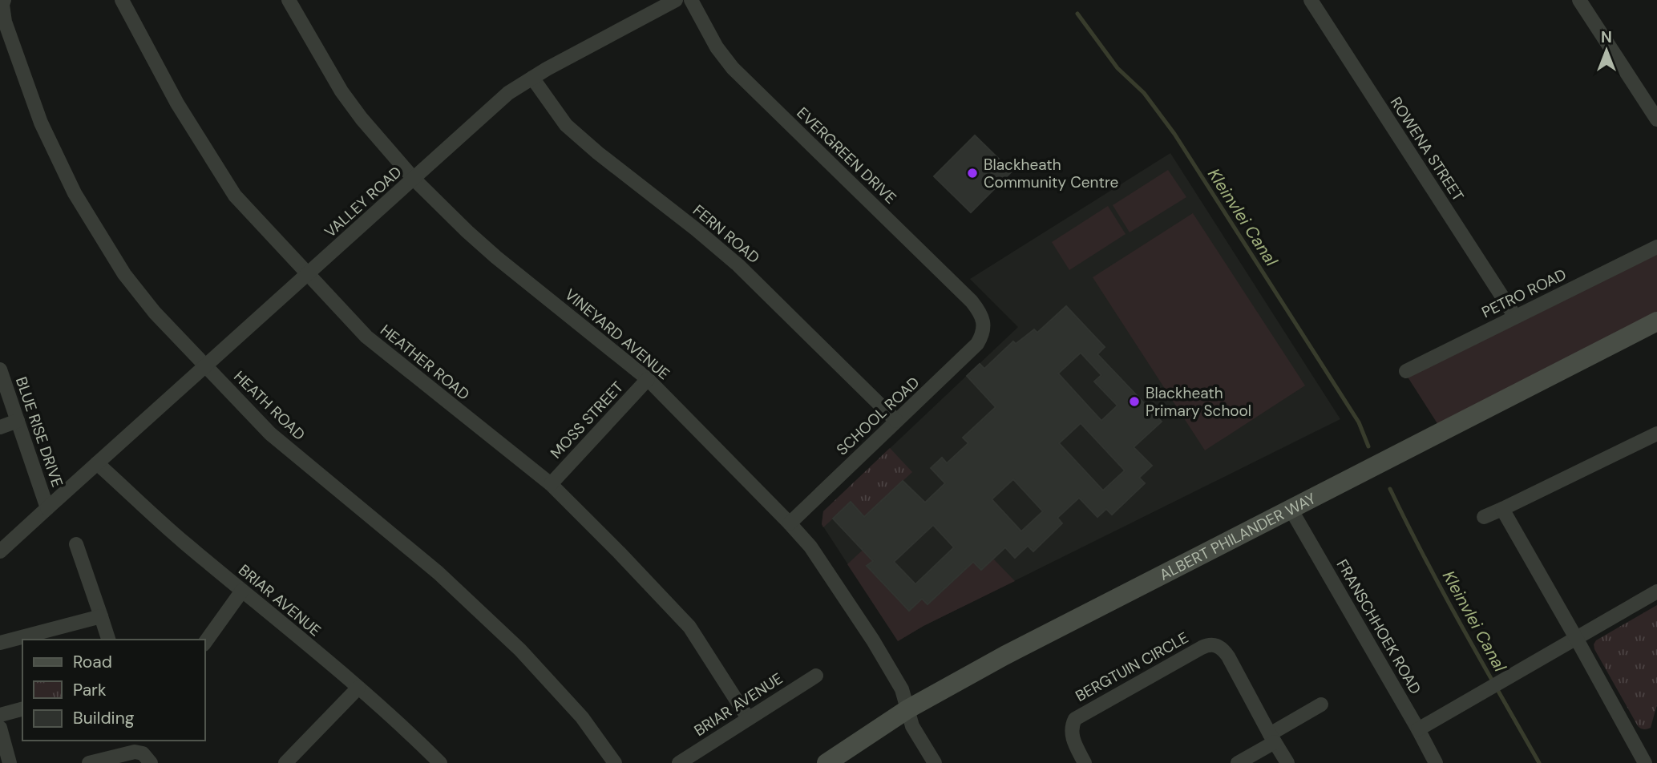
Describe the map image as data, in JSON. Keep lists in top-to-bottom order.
{
  "streets": {
    "street": [
      "ROWENA STREET",
      "EVERGREEN DRIVE",
      "VALLEY ROAD",
      "FERN ROAD",
      "PETRO ROAD",
      "VINEYARD AVENUE",
      "HEATHER ROAD",
      "HEATH ROAD",
      "SCHOOL ROAD",
      "MOSS STREET",
      "BLUE RISE DRIVE",
      "ALBERT PHILANDER WAY",
      "BRIAR AVENUE",
      "FRANSCHHOEK ROAD",
      "BERGTUIN CIRCLE"
    ]
  },
  "crossings": [
    ["ROWENA STREET", "PETRO ROAD"],
    ["EVERGREEN DRIVE", "SCHOOL ROAD"],
    ["VALLEY ROAD", "FERN ROAD"],
    ["VALLEY ROAD", "VINEYARD AVENUE"],
    ["VALLEY ROAD", "HEATHER ROAD"],
    ["VALLEY ROAD", "HEATH ROAD"],
    ["VALLEY ROAD", "BLUE RISE DRIVE"],
    ["VALLEY ROAD", "BRIAR AVENUE"],
    ["FERN ROAD", "SCHOOL ROAD"],
    ["VINEYARD AVENUE", "SCHOOL ROAD"],
    ["VINEYARD AVENUE", "MOSS STREET"],
    ["VINEYARD AVENUE", "ALBERT PHILANDER WAY"],
    ["HEATHER ROAD", "MOSS STREET"],
    ["HEATHER ROAD", "BRIAR AVENUE"],
    ["ALBERT PHILANDER WAY", "FRANSCHHOEK ROAD"]
  ],
  "water": ["Kleinvlei Canal"],
  "places": ["Blackheath Community Centre", "Blackheath Primary School"],
  "legend": ["Road", "Park", "Building"],
  "north": "top"
}
